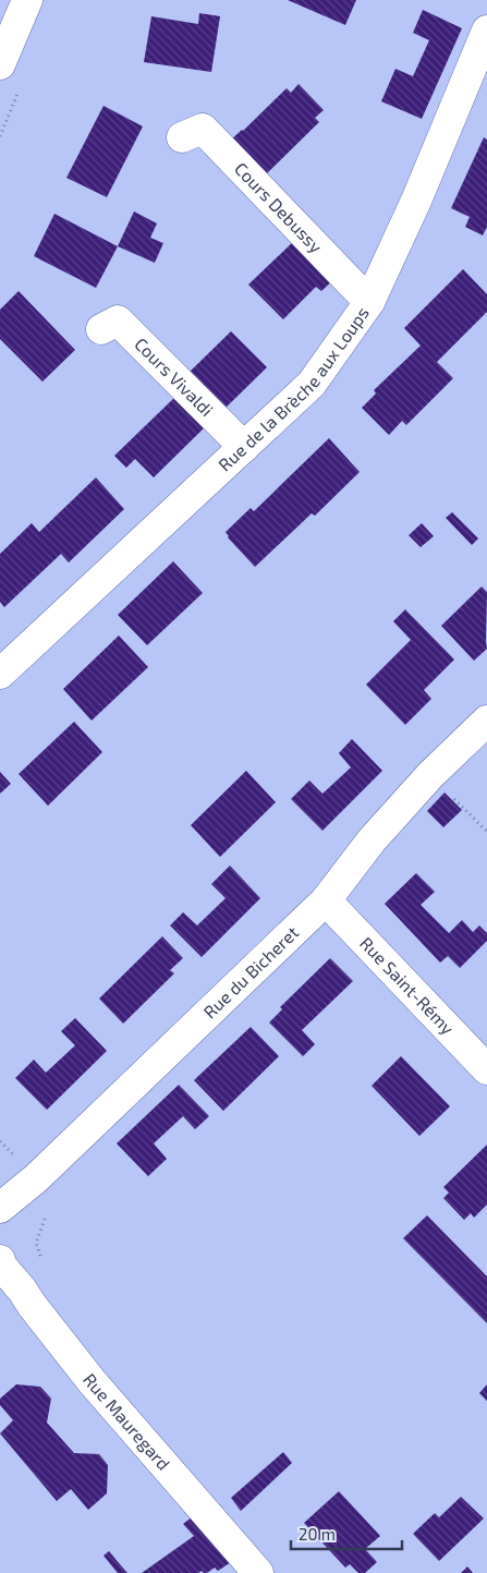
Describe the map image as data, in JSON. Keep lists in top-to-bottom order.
{
  "streets": {
    "street": [
      "Cours Debussy",
      "Cours Vivaldi",
      "Rue de la Brèche aux Loups",
      "Rue du Bicheret",
      "Rue Saint-Rémy",
      "Rue Mauregard"
    ]
  },
  "crossings": [
    ["Cours Debussy", "Rue de la Brèche aux Loups"],
    ["Cours Vivaldi", "Rue de la Brèche aux Loups"],
    ["Rue du Bicheret", "Rue Saint-Rémy"]
  ],
  "scale_bar": "20 m"
}
